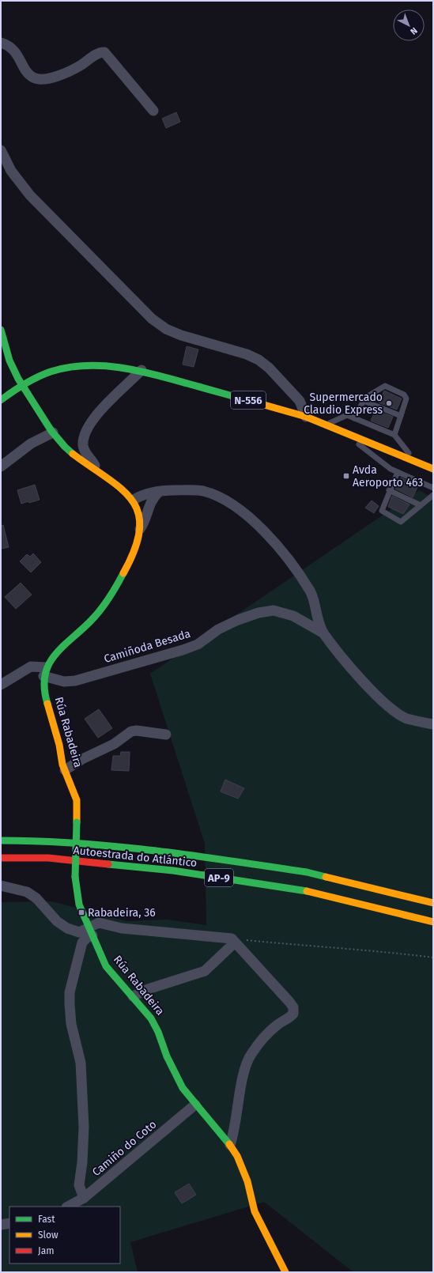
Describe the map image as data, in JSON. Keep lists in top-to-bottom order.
{
  "streets": {
    "main road": [
      "N-556",
      "Rúa Rabadeira",
      "Autoestrada do Atlántico",
      "AP-9"
    ],
    "street": ["Camiñoda Besada", "Camiño do Coto"]
  },
  "crossings": [
    ["Camiñoda Besada", "Rúa Rabadeira"],
    ["Rúa Rabadeira", "Camiño do Coto"]
  ],
  "places": {
    "other": ["Supermercado Claudio Express"],
    "transit": ["Avda Aeroporto 463", "Rabadeira, 36"]
  },
  "legend": ["Fast", "Slow", "Jam"],
  "north": "bottom right"
}
